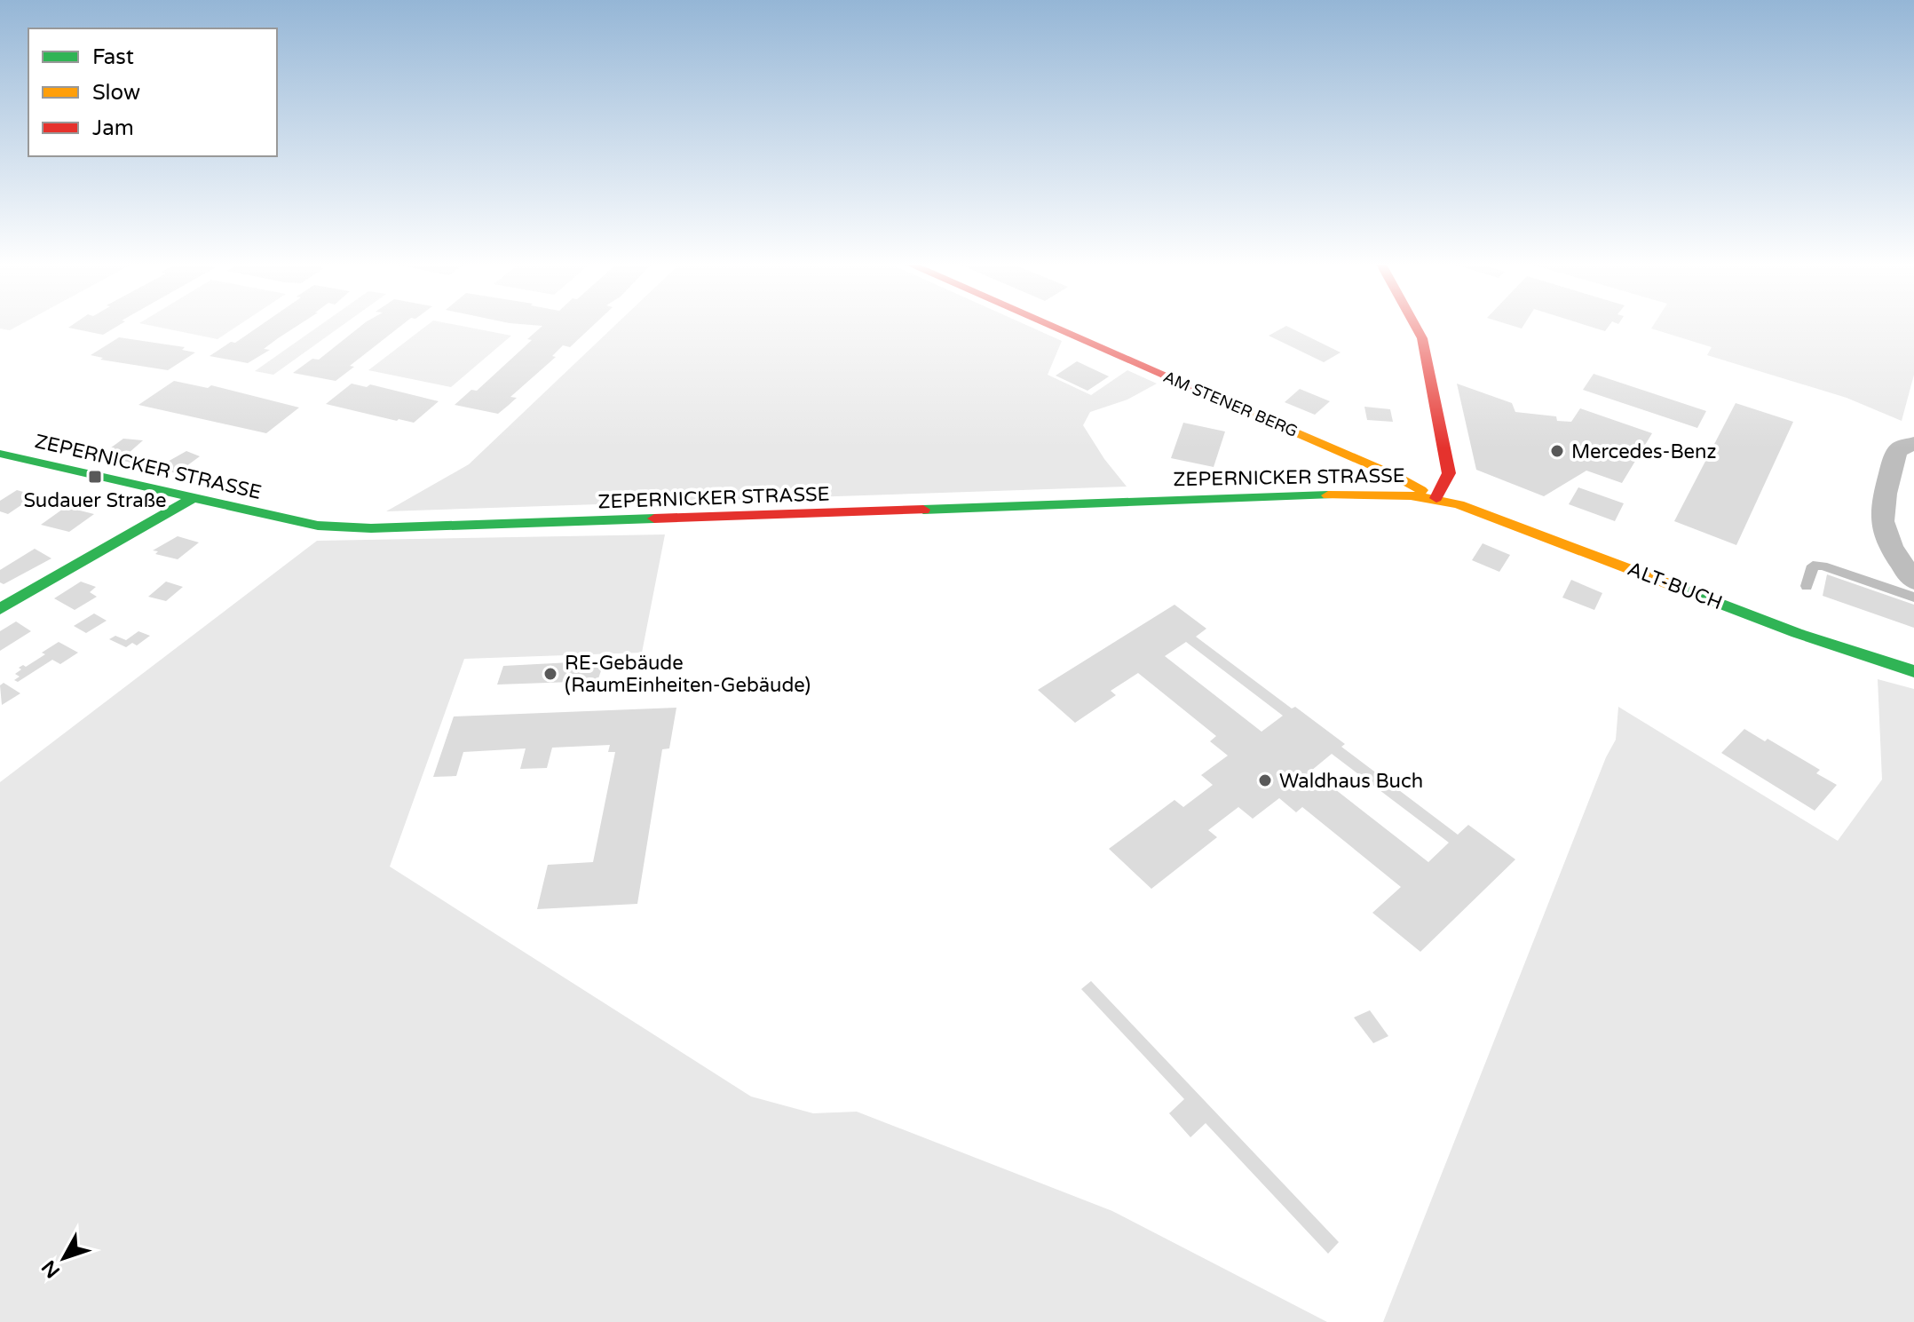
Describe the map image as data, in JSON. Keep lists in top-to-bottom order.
{
  "streets": {
    "main road": ["AM STENER BERG", "ZEPERNICKER STRASSE", "ALT-BUCH"]
  },
  "crossings": [
    ["AM STENER BERG", "ZEPERNICKER STRASSE"],
    ["AM STENER BERG", "ALT-BUCH"],
    ["ZEPERNICKER STRASSE", "ALT-BUCH"]
  ],
  "places": {
    "other": ["Mercedes-Benz", "RE-Gebäude (RaumEinheiten-Gebäude)", "Waldhaus Buch"],
    "transit": ["Sudauer Straße"]
  },
  "legend": ["Fast", "Slow", "Jam"],
  "north": "bottom left"
}
